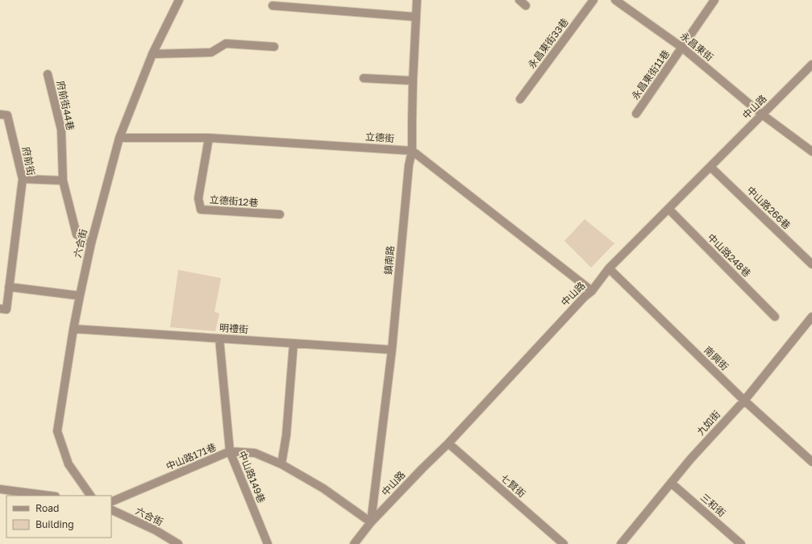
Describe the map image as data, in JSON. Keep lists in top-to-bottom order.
{
  "streets": {
    "street": [
      "永昌東街33巷",
      "永昌東街",
      "永昌東街11巷",
      "府前街44巷",
      "中山路",
      "立德街",
      "府前街",
      "立德街12巷",
      "中山路266巷",
      "六合街",
      "中山路248巷",
      "鎮南路",
      "明禮街",
      "南興街",
      "九如街",
      "中山路171巷",
      "中山路149巷",
      "七賢街",
      "三和街"
    ]
  },
  "crossings": [
    ["永昌東街", "永昌東街11巷"],
    ["永昌東街", "中山路"],
    ["府前街44巷", "六合街"],
    ["中山路", "中山路266巷"],
    ["中山路", "中山路248巷"],
    ["中山路", "鎮南路"],
    ["中山路", "南興街"],
    ["中山路", "中山路171巷"],
    ["中山路", "七賢街"],
    ["立德街", "立德街12巷"],
    ["立德街", "六合街"],
    ["立德街", "鎮南路"],
    ["六合街", "明禮街"],
    ["鎮南路", "明禮街"],
    ["鎮南路", "中山路171巷"],
    ["明禮街", "中山路149巷"],
    ["南興街", "九如街"],
    ["九如街", "三和街"],
    ["中山路171巷", "中山路149巷"]
  ],
  "legend": ["Road", "Building"]
}
